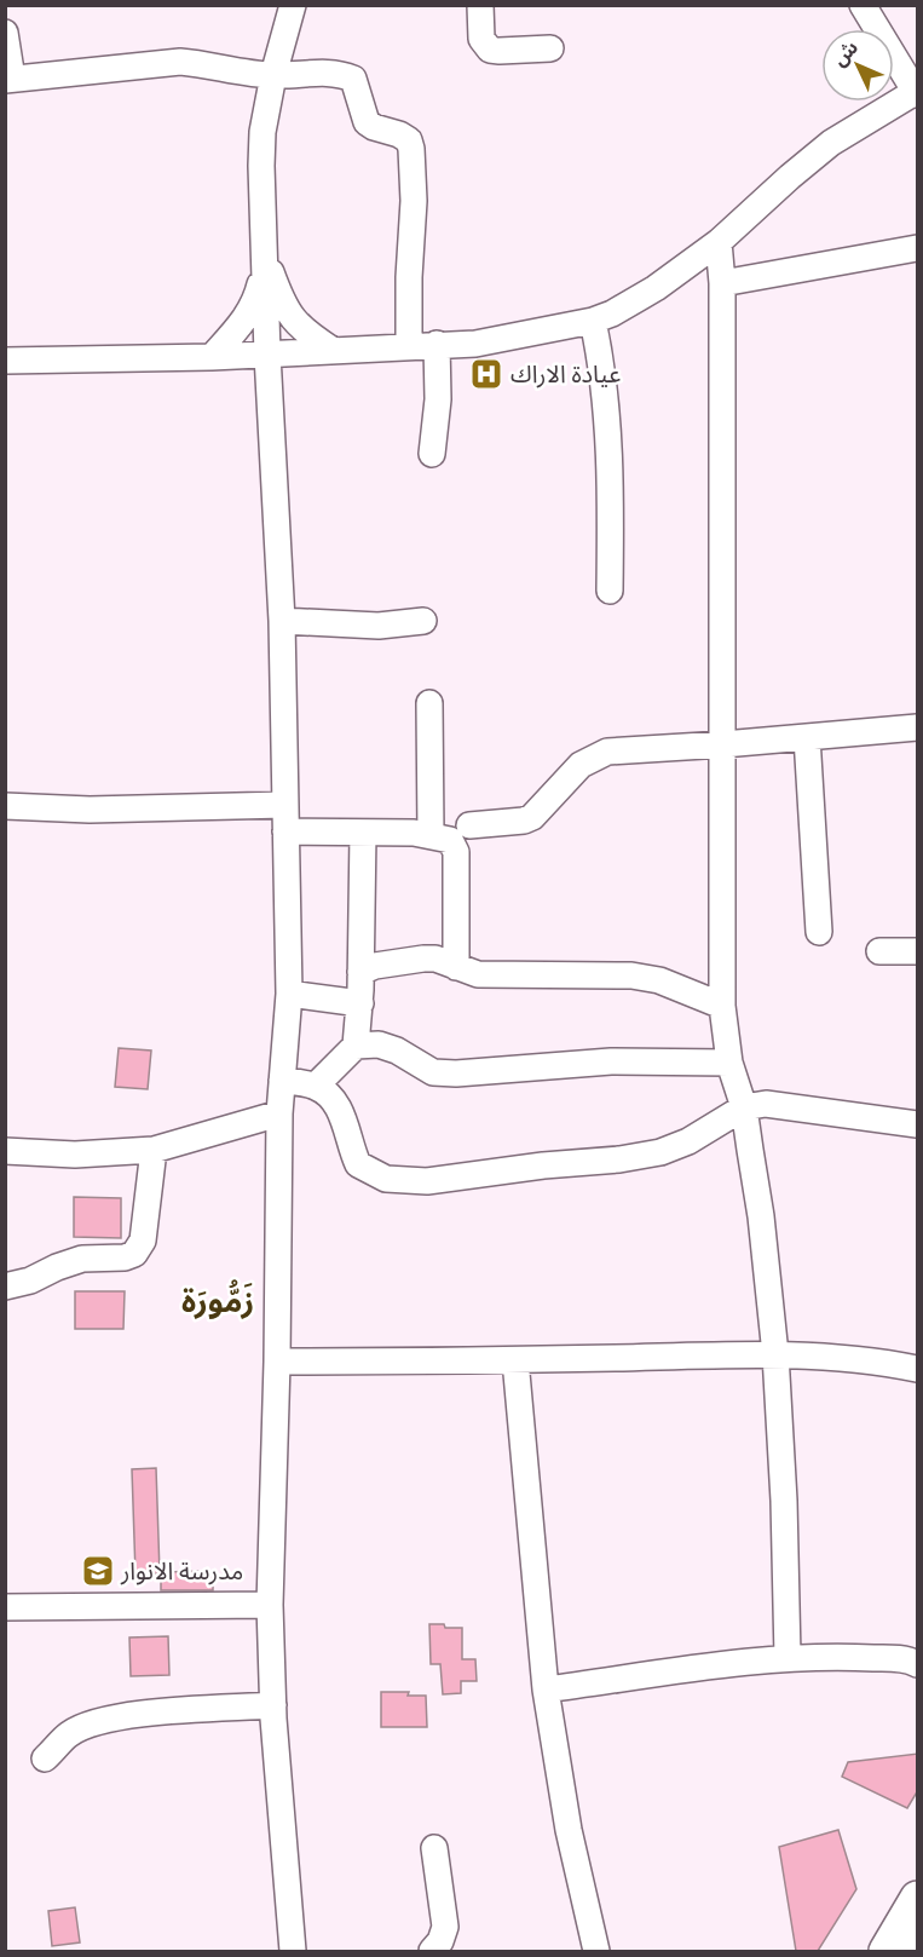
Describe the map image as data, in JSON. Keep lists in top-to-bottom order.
{
  "districts": ["زَمُّورَة"],
  "places": {
    "hospital": ["عيادة الاراك"],
    "school or university": ["مدرسة الانوار"]
  },
  "north": "top left"
}
